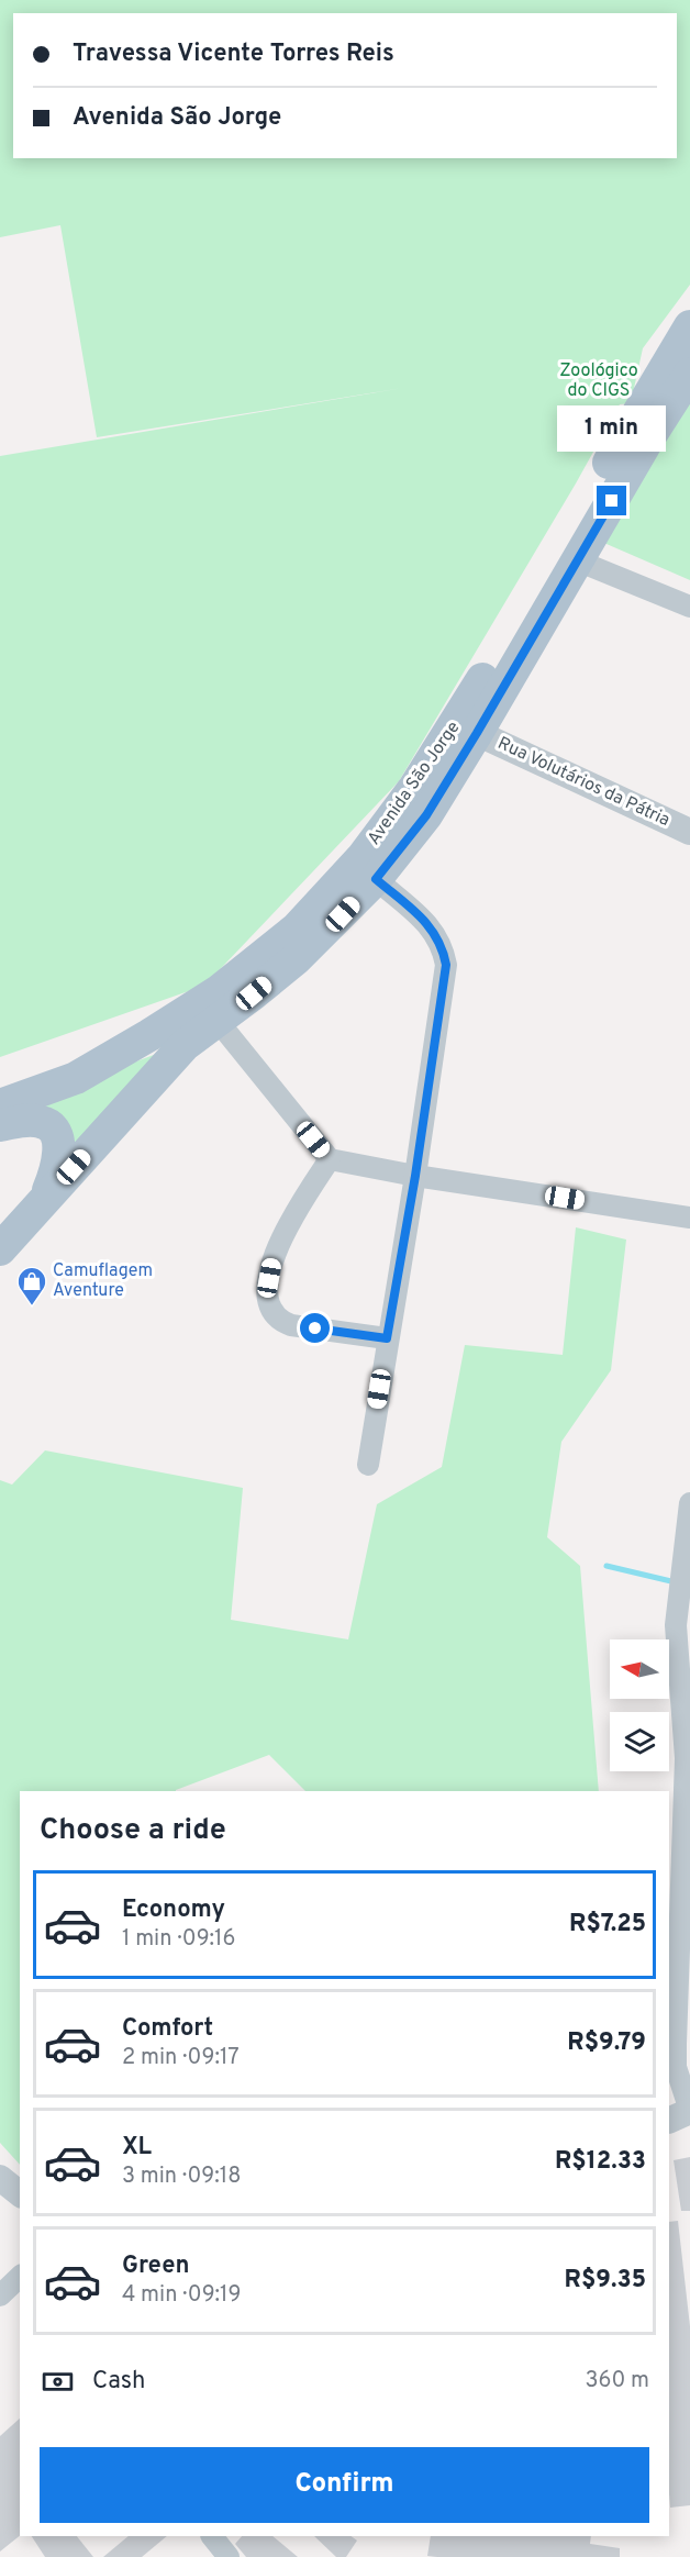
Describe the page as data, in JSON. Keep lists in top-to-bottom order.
{
  "streets": {
    "main road": ["Avenida São Jorge"],
    "street": ["Rua Volutários da Pátria"]
  },
  "crossings": [
    ["Rua Volutários da Pátria", "Avenida São Jorge"]
  ],
  "parks": ["Zoológico do CIGS"],
  "places": {
    "shop": ["Camuflagem Aventure"]
  },
  "north": "left",
  "page": {
    "banner": ["Travessa Vicente Torres Reis", "Avenida São Jorge"],
    "bubble": "1 min",
    "heading": "Choose a ride",
    "list": [
      {
        "name": "Economy",
        "note": "1 min · 09:16",
        "value": "R$7.25"
      },
      {
        "name": "Comfort",
        "note": "2 min · 09:17",
        "value": "R$9.79"
      },
      {
        "name": "XL",
        "note": "3 min · 09:18",
        "value": "R$12.33"
      },
      {
        "name": "Green",
        "note": "4 min · 09:19",
        "value": "R$9.35"
      }
    ],
    "pay": ["Cash", "360 m"],
    "buttons": "Confirm"
  }
}
